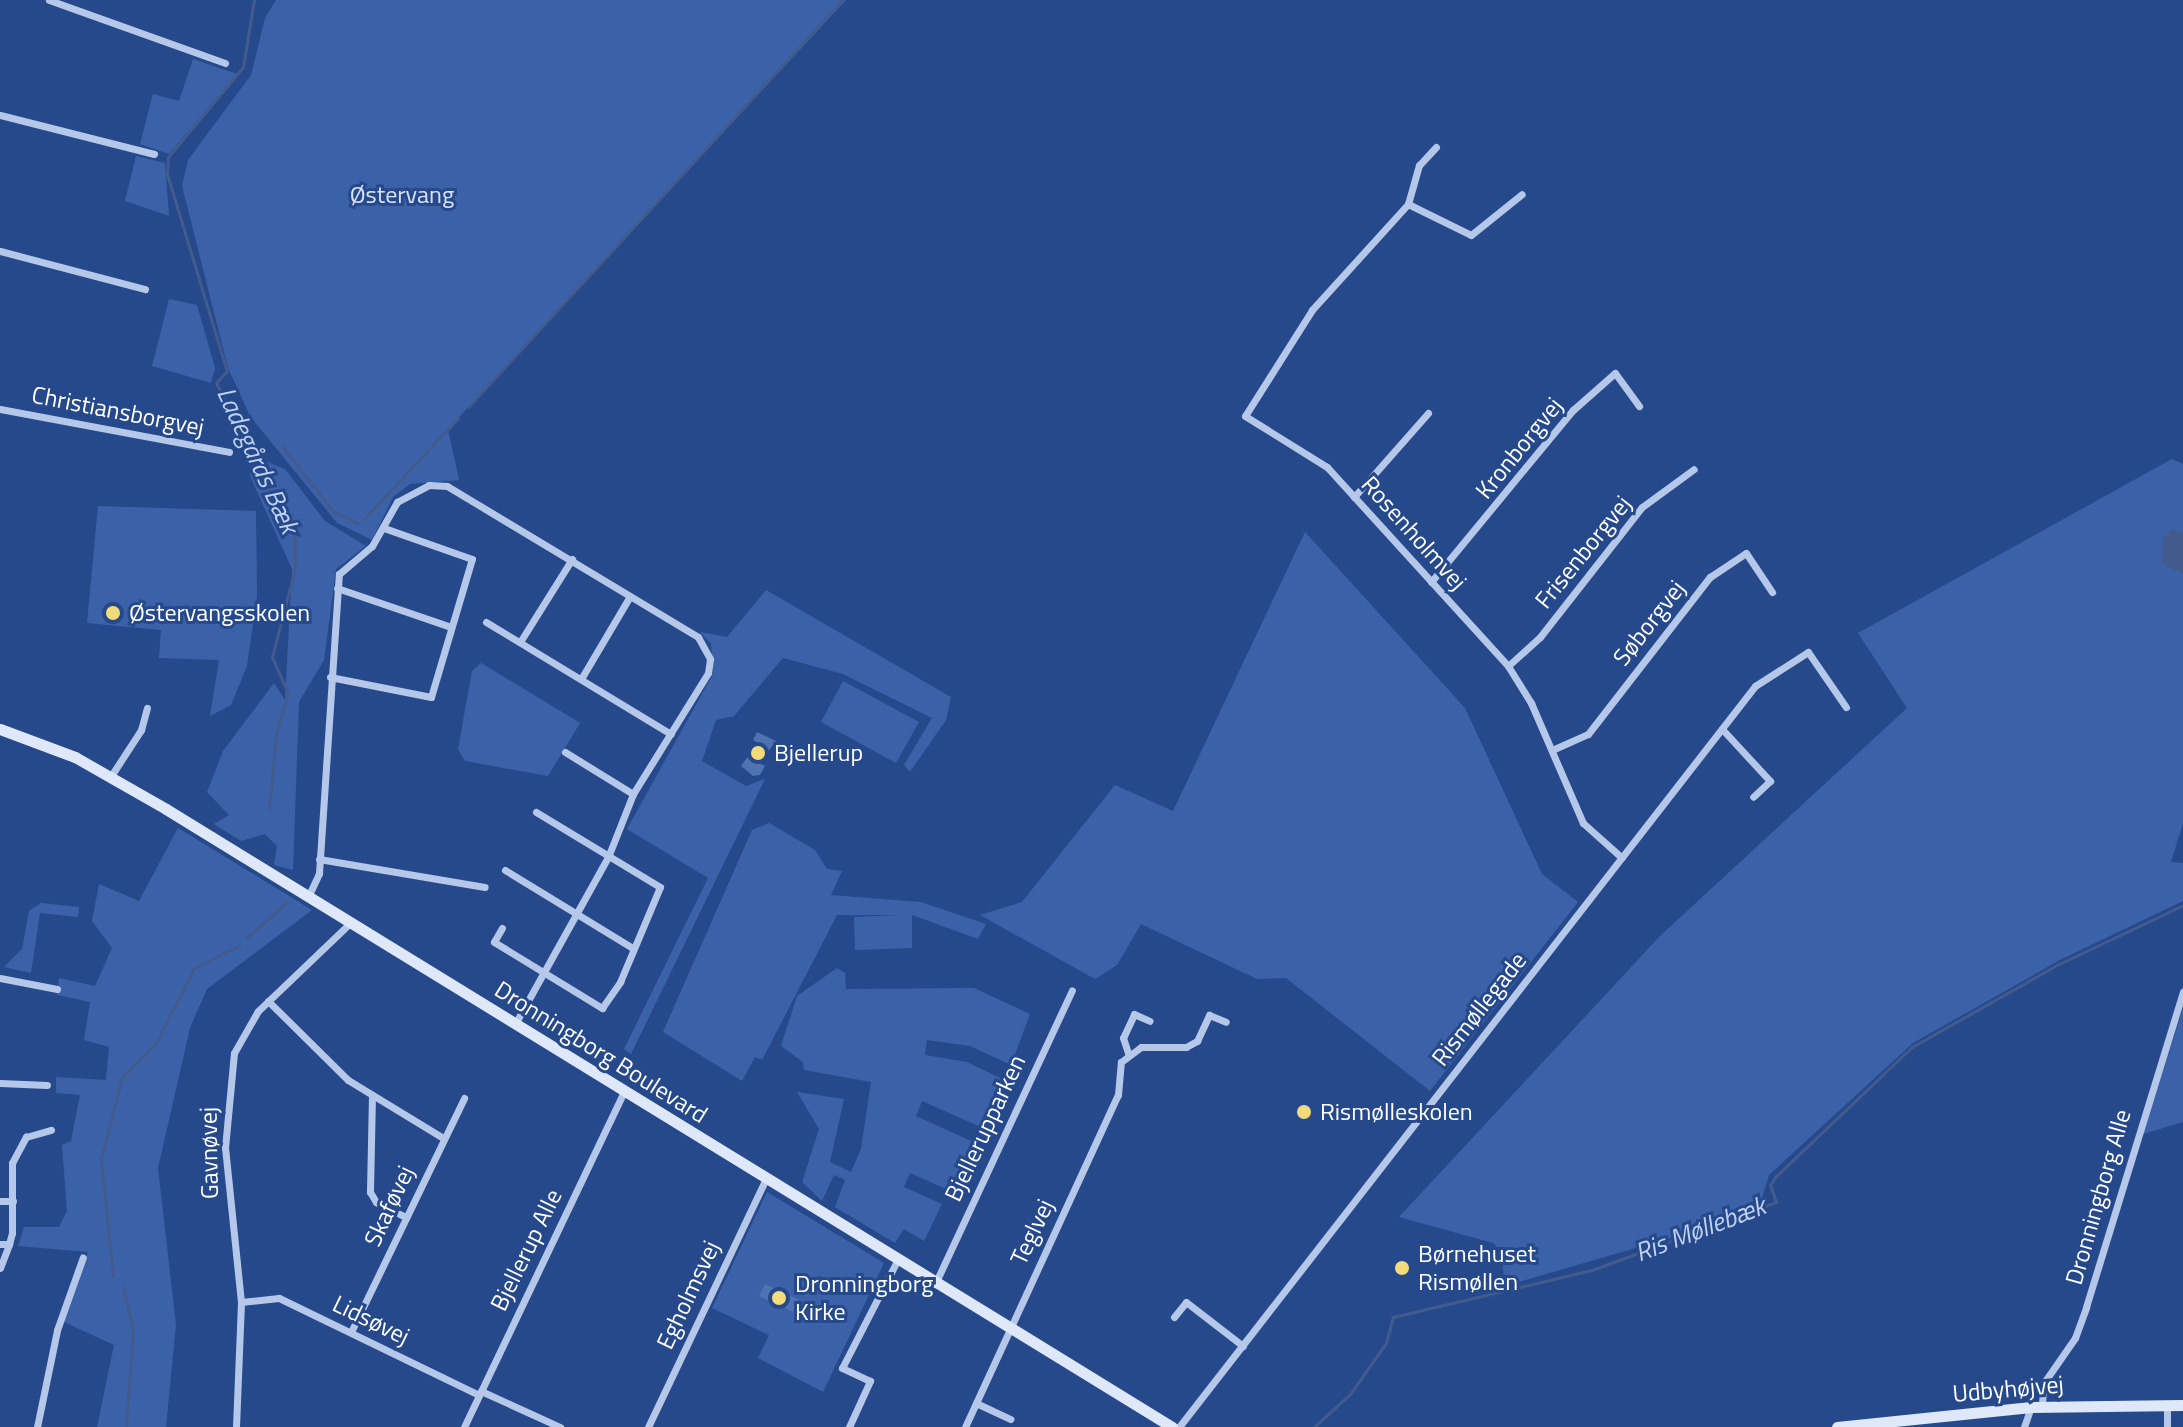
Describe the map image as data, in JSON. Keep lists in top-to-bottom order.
{
  "streets": {
    "street": [
      "Christiansborgvej",
      "Kronborgvej",
      "Rosenholmvej",
      "Frisenborgvej",
      "Søborgvej",
      "Rismøllegade",
      "Dronningborg Boulevard",
      "Bjellerupparken",
      "Gavnøvej",
      "Dronningborg Alle",
      "Skaføvej",
      "Teglvej",
      "Bjellerup Alle",
      "Egholmsvej",
      "Lidsøvej",
      "Udbyhøjvej"
    ]
  },
  "crossings": [
    ["Kronborgvej", "Rosenholmvej"],
    ["Rosenholmvej", "Frisenborgvej"],
    ["Rosenholmvej", "Søborgvej"],
    ["Rosenholmvej", "Rismøllegade"],
    ["Dronningborg Boulevard", "Bjellerupparken"],
    ["Dronningborg Boulevard", "Gavnøvej"],
    ["Dronningborg Boulevard", "Teglvej"],
    ["Dronningborg Boulevard", "Bjellerup Alle"],
    ["Dronningborg Boulevard", "Egholmsvej"],
    ["Gavnøvej", "Lidsøvej"],
    ["Dronningborg Alle", "Udbyhøjvej"],
    ["Skaføvej", "Lidsøvej"],
    ["Bjellerup Alle", "Lidsøvej"]
  ],
  "water": ["Ladegårds Bæk", "Ris Møllebæk"],
  "parks": ["Østervang"],
  "places": [
    "Østervangsskolen",
    "Bjellerup",
    "Rismølleskolen",
    "Børnehuset Rismøllen",
    "Dronningborg Kirke"
  ]
}
